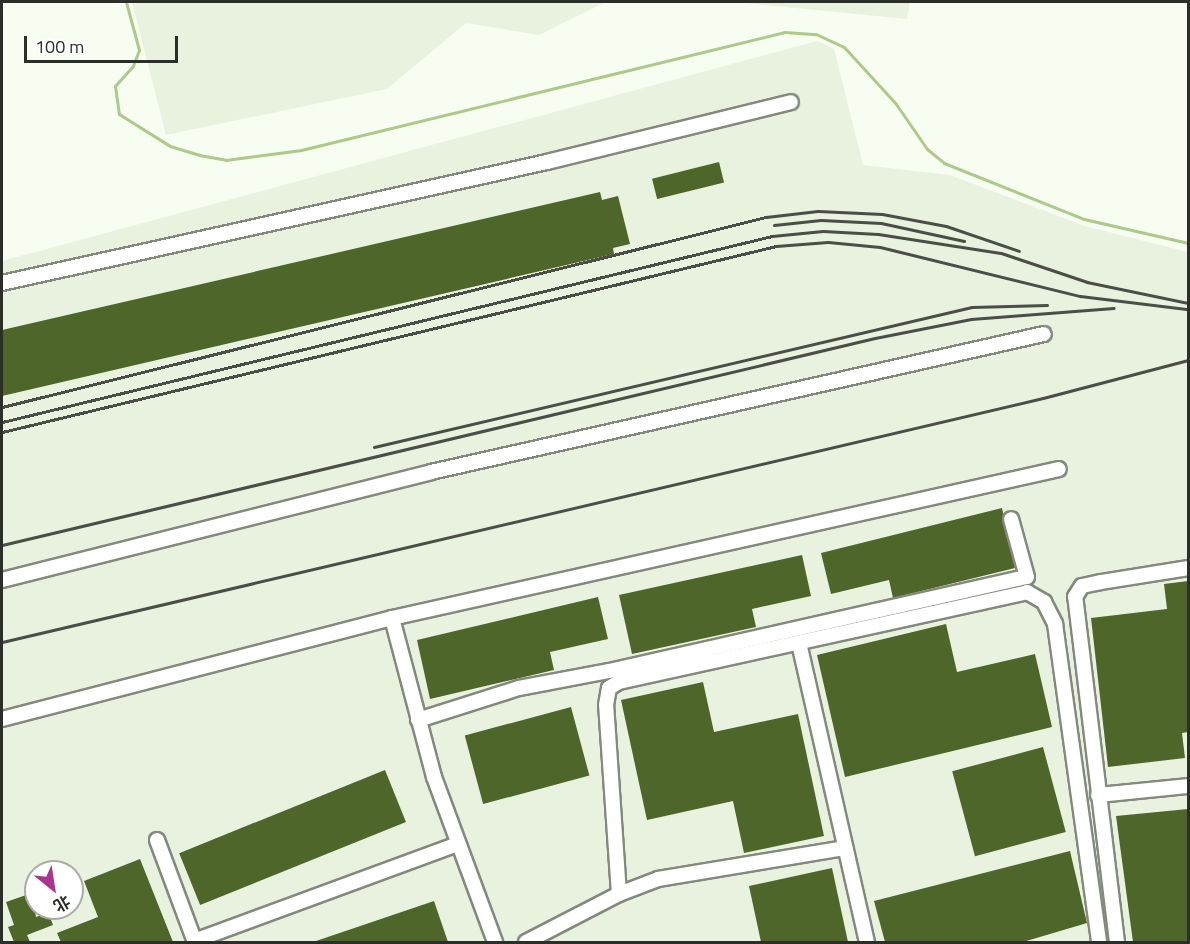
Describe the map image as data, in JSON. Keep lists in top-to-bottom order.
{
  "scale_bar": "100 m",
  "north": "bottom right"
}
